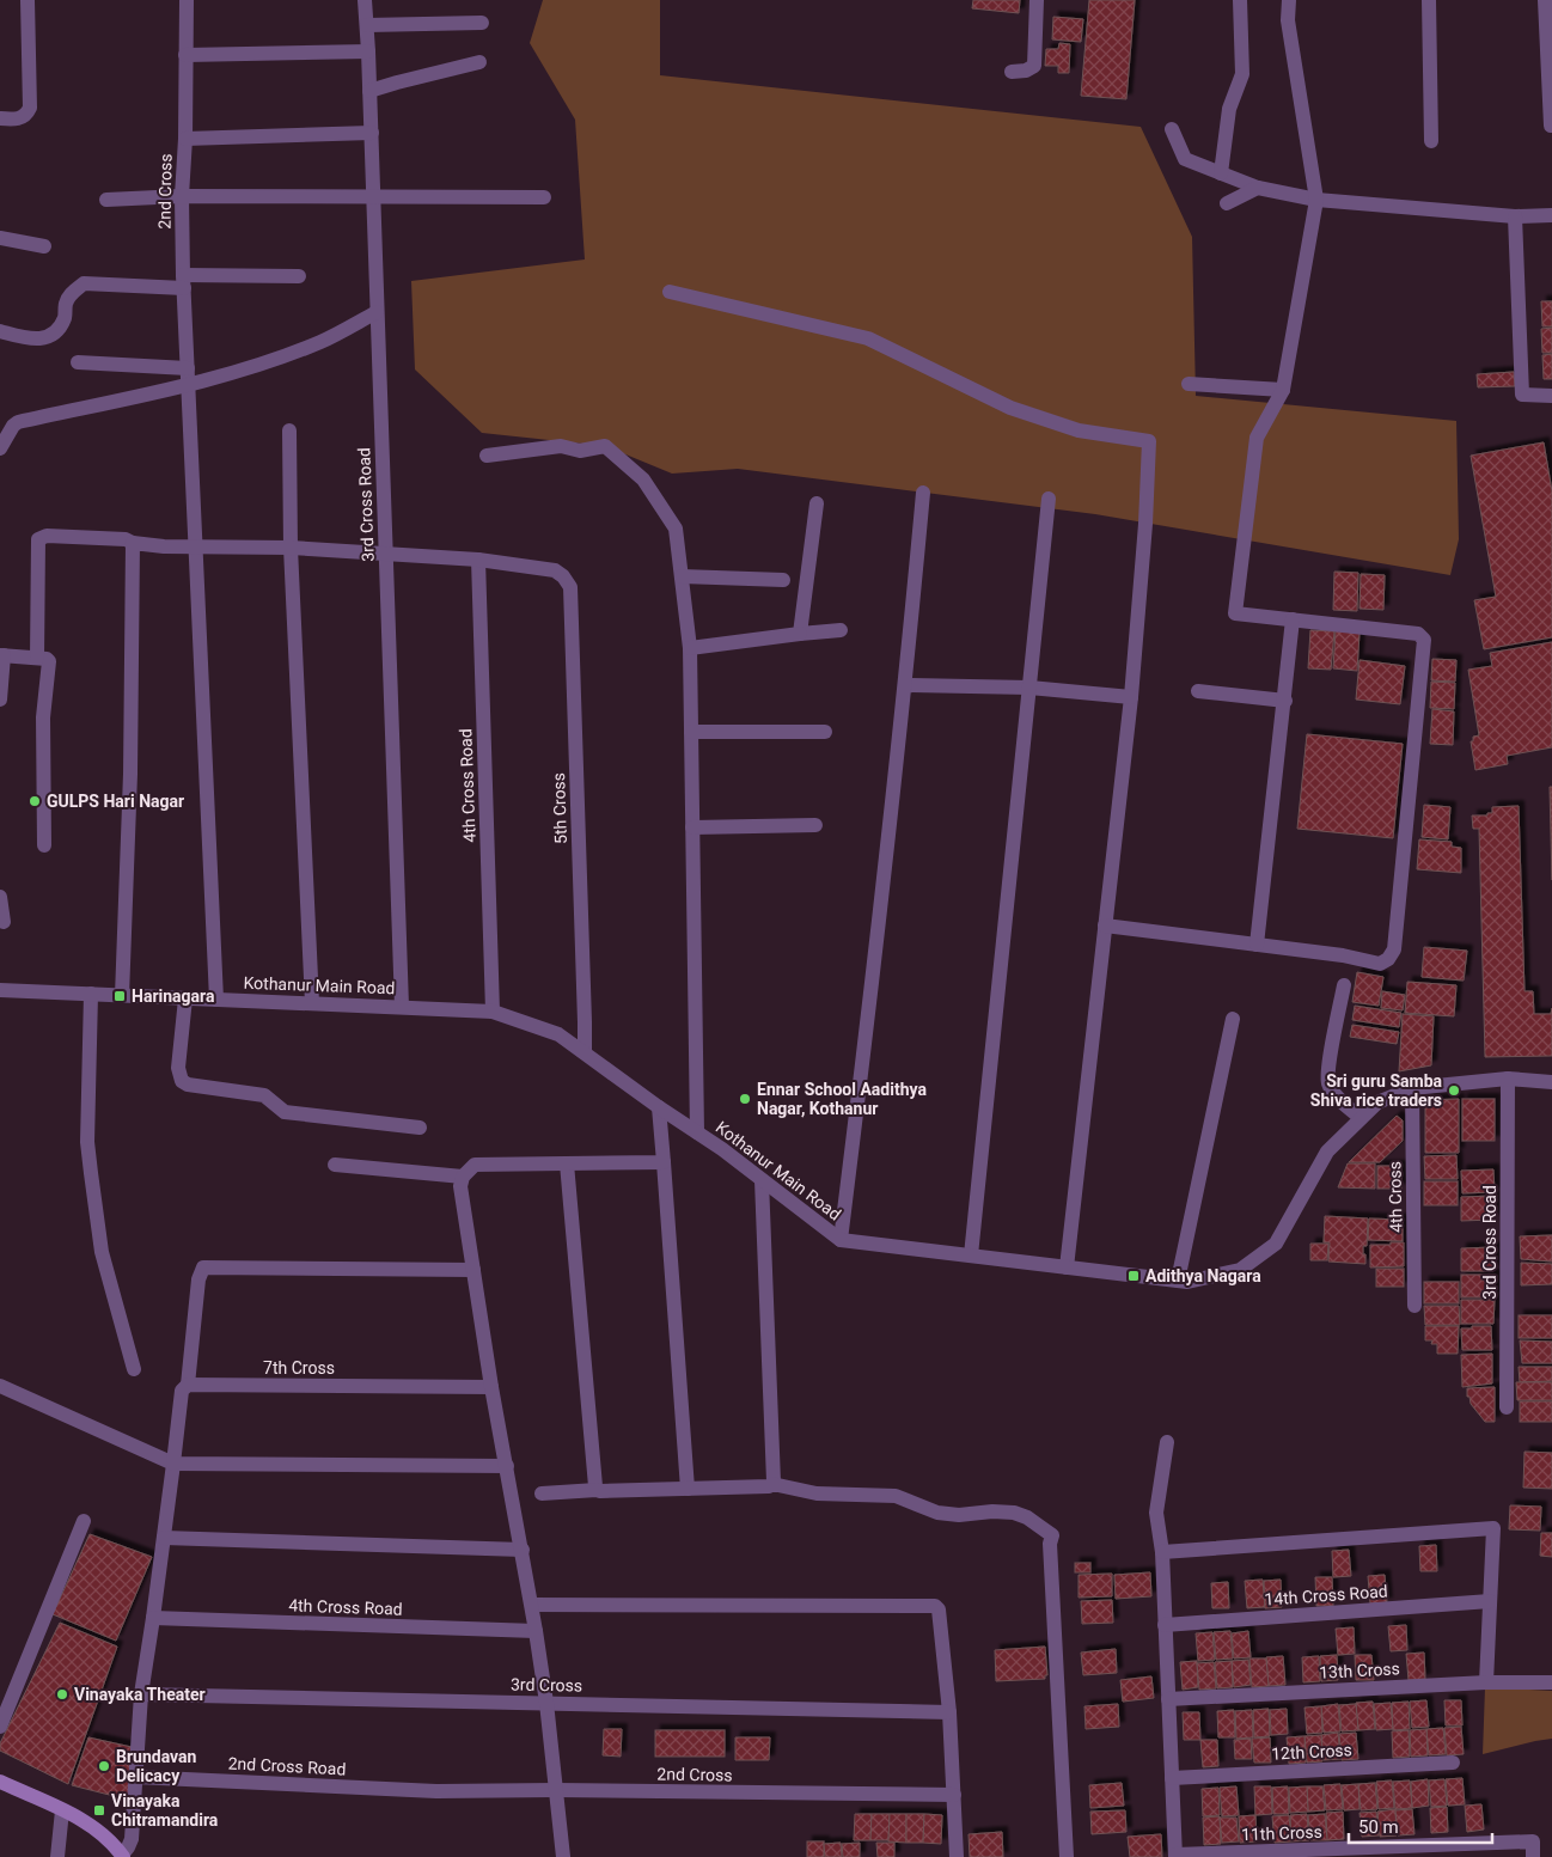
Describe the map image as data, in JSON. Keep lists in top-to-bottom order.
{
  "streets": {
    "street": [
      "2nd Cross",
      "3rd Cross Road",
      "4th Cross Road",
      "5th Cross",
      "Kothanur Main Road",
      "4th Cross",
      "7th Cross",
      "14th Cross Road",
      "13th Cross",
      "3rd Cross",
      "12th Cross",
      "2nd Cross Road",
      "11th Cross"
    ]
  },
  "crossings": [
    ["2nd Cross", "Kothanur Main Road"],
    ["2nd Cross", "2nd Cross Road"],
    ["3rd Cross Road", "Kothanur Main Road"],
    ["4th Cross Road", "5th Cross"],
    ["4th Cross Road", "Kothanur Main Road"],
    ["5th Cross", "Kothanur Main Road"],
    ["Kothanur Main Road", "4th Cross"]
  ],
  "places": {
    "other": [
      "GULPS Hari Nagar",
      "Sri guru Samba Shiva rice traders",
      "Ennar School Aadithya Nagar, Kothanur",
      "Vinayaka Theater",
      "Brundavan Delicacy"
    ],
    "transit": ["Harinagara", "Adithya Nagara", "Vinayaka Chitramandira"]
  },
  "scale_bar": "50 m"
}
